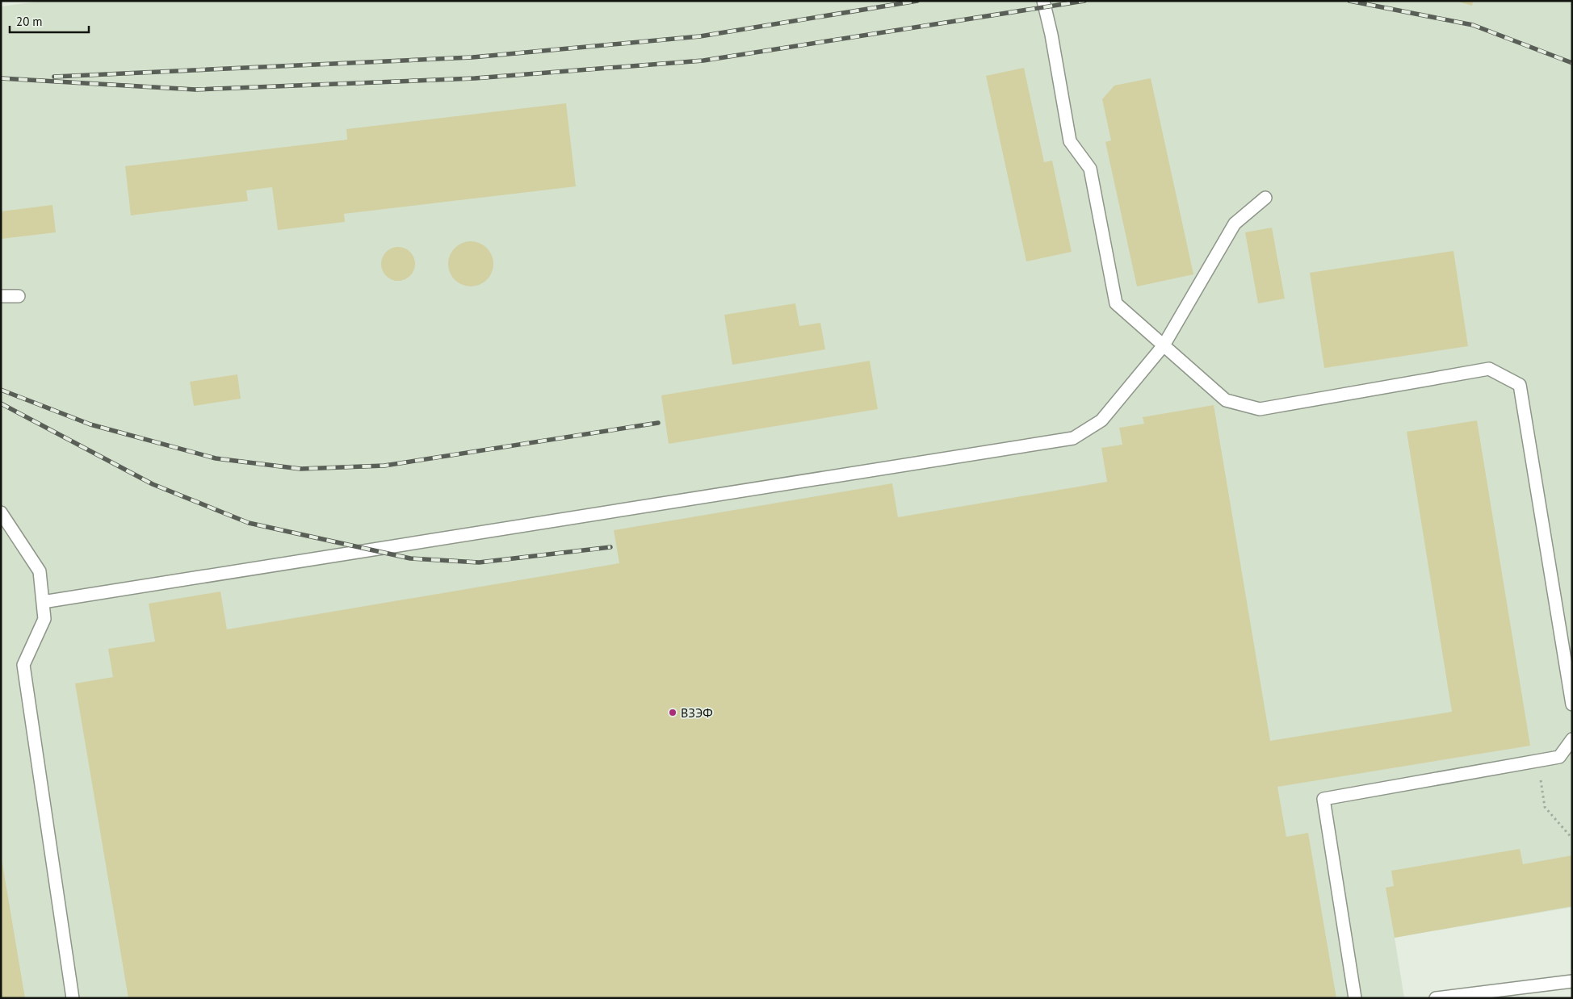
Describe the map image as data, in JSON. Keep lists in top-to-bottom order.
{
  "places": ["ВЗЭФ"],
  "scale_bar": "20 m"
}
